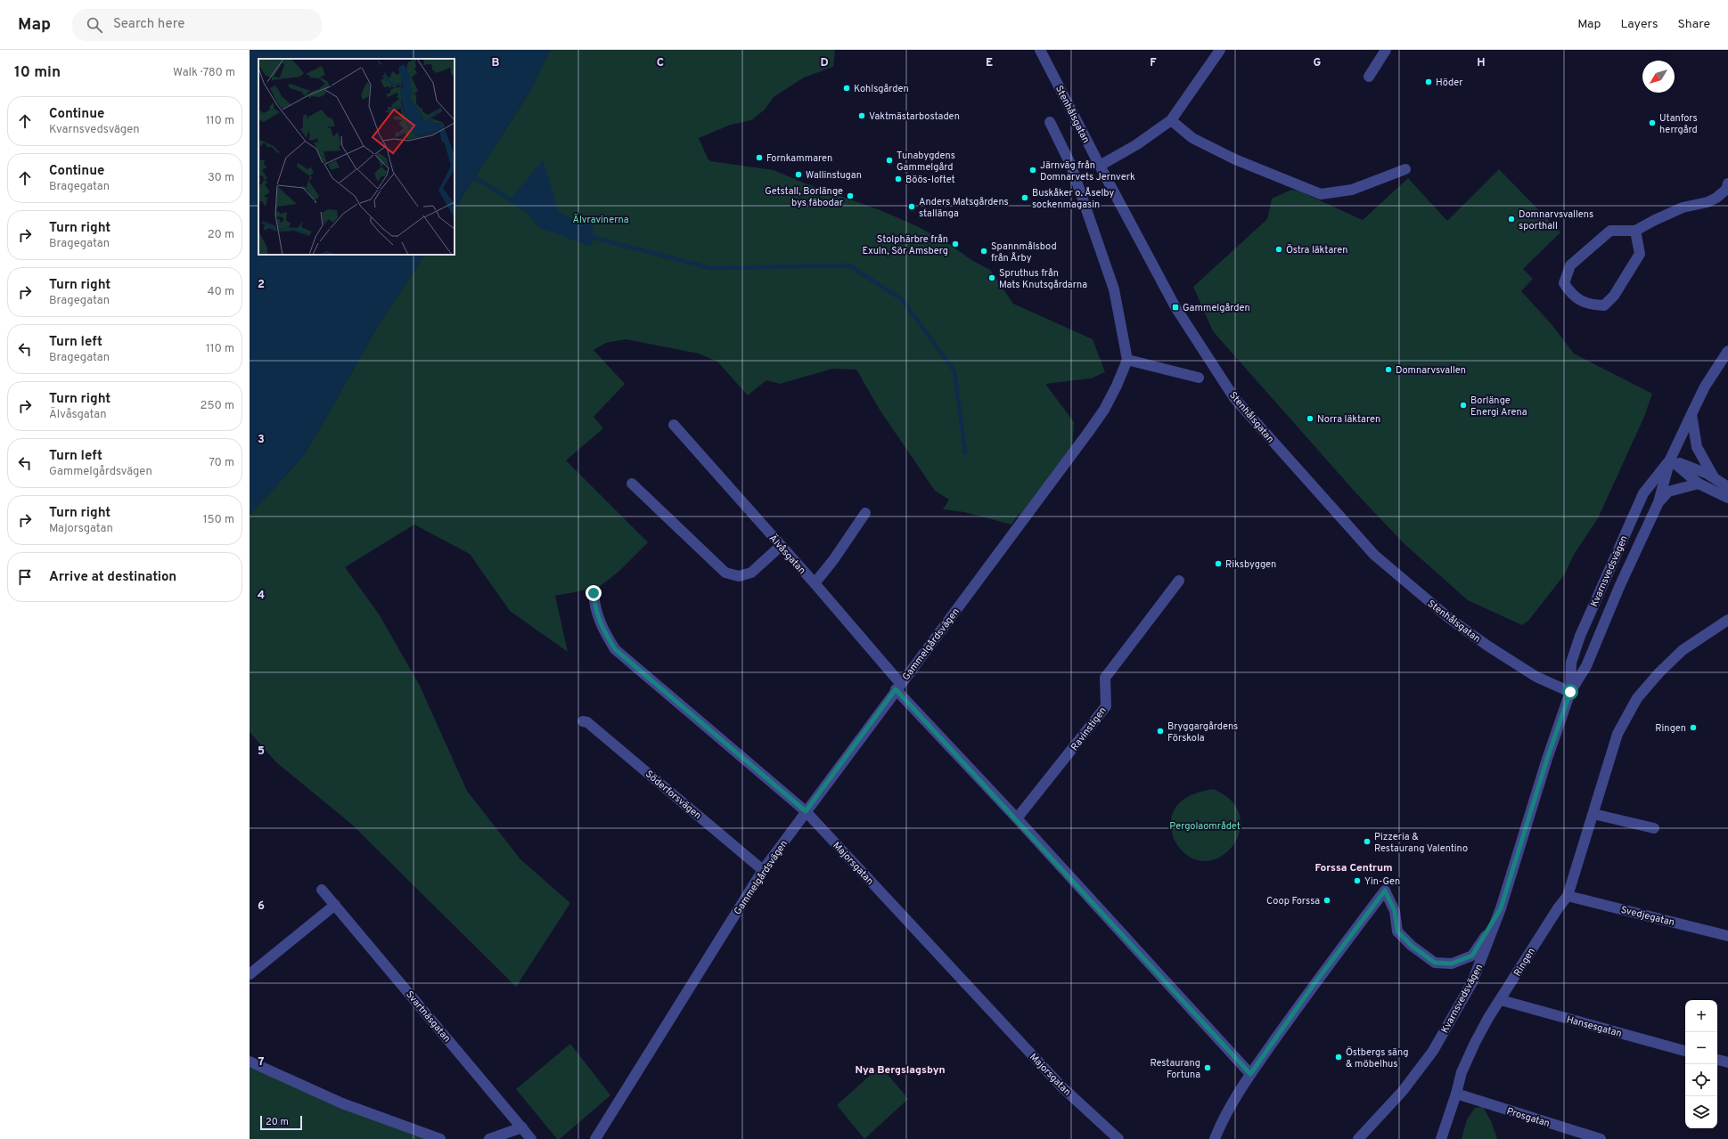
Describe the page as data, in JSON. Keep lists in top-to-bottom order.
{
  "streets": {
    "street": [
      "Stenhålsgatan",
      "Älvåsgatan",
      "Kvarnsvedsvägen",
      "Gammelgårdsvägen",
      "Ravinstigen",
      "Söderforsvägen",
      "Majorsgatan",
      "Svedjegatan",
      "Ringen",
      "Svartnäsgatan",
      "Hansesgatan",
      "Prosgatan"
    ]
  },
  "crossings": [
    ["Stenhålsgatan", "Kvarnsvedsvägen"],
    ["Älvåsgatan", "Gammelgårdsvägen"],
    ["Älvåsgatan", "Ravinstigen"],
    ["Gammelgårdsvägen", "Söderforsvägen"],
    ["Gammelgårdsvägen", "Majorsgatan"],
    ["Svedjegatan", "Ringen"],
    ["Ringen", "Hansesgatan"],
    ["Ringen", "Prosgatan"]
  ],
  "districts": ["Forssa Centrum", "Nya Bergslagsbyn"],
  "parks": ["Älvravinerna", "Pergolaområdet"],
  "places": {
    "other": [
      "Höder",
      "Kohlsgården",
      "Vaktmästarbostaden",
      "Utanfors herrgård",
      "Fornkammaren",
      "Tunabygdens Gammelgård",
      "Järnväg från Domnarvets Jernverk",
      "Wallinstugan",
      "Böös-loftet",
      "Getstall, Borlänge bys fäbodar",
      "Buskåker o. Åselby sockenmagasin",
      "Anders Matsgårdens stallänga",
      "Domnarvsvallens sporthall",
      "Stolphärbre från Exuln, Sör Amsberg",
      "Östra läktaren",
      "Spannmålsbod från Årby",
      "Spruthus från Mats Knutsgårdarna",
      "Domnarvsvallen",
      "Borlänge Energi Arena",
      "Norra läktaren",
      "Riksbyggen",
      "Ringen",
      "Bryggargårdens Förskola",
      "Pizzeria & Restaurang Valentino",
      "Yin-Gen",
      "Coop Forssa",
      "Östbergs säng & möbelhus",
      "Restaurang Fortuna"
    ],
    "transit": ["Gammelgården"]
  },
  "scale_bar": "20 m",
  "north": "bottom left",
  "page": {
    "header": "Map",
    "search": "Search here",
    "nav": ["Map", "Layers", "Share"],
    "heading": ["10 min", "Walk · 780 m"],
    "list": [
      ["Continue", "Kvarnsvedsvägen", "110 m"],
      ["Continue", "Bragegatan", "30 m"],
      ["Turn right", "Bragegatan", "20 m"],
      ["Turn right", "Bragegatan", "40 m"],
      ["Turn left", "Bragegatan", "110 m"],
      ["Turn right", "Älvåsgatan", "250 m"],
      ["Turn left", "Gammelgårdsvägen", "70 m"],
      ["Turn right", "Majorsgatan", "150 m"],
      "Arrive at destination"
    ],
    "map_buttons": ["+", "−"],
    "scale": "20 m"
  },
  "grid": {
    "columns": [
      "B",
      "C",
      "D",
      "E",
      "F",
      "G",
      "H"
    ],
    "rows": [
      "2",
      "3",
      "4",
      "5",
      "6",
      "7"
    ]
  }
}
